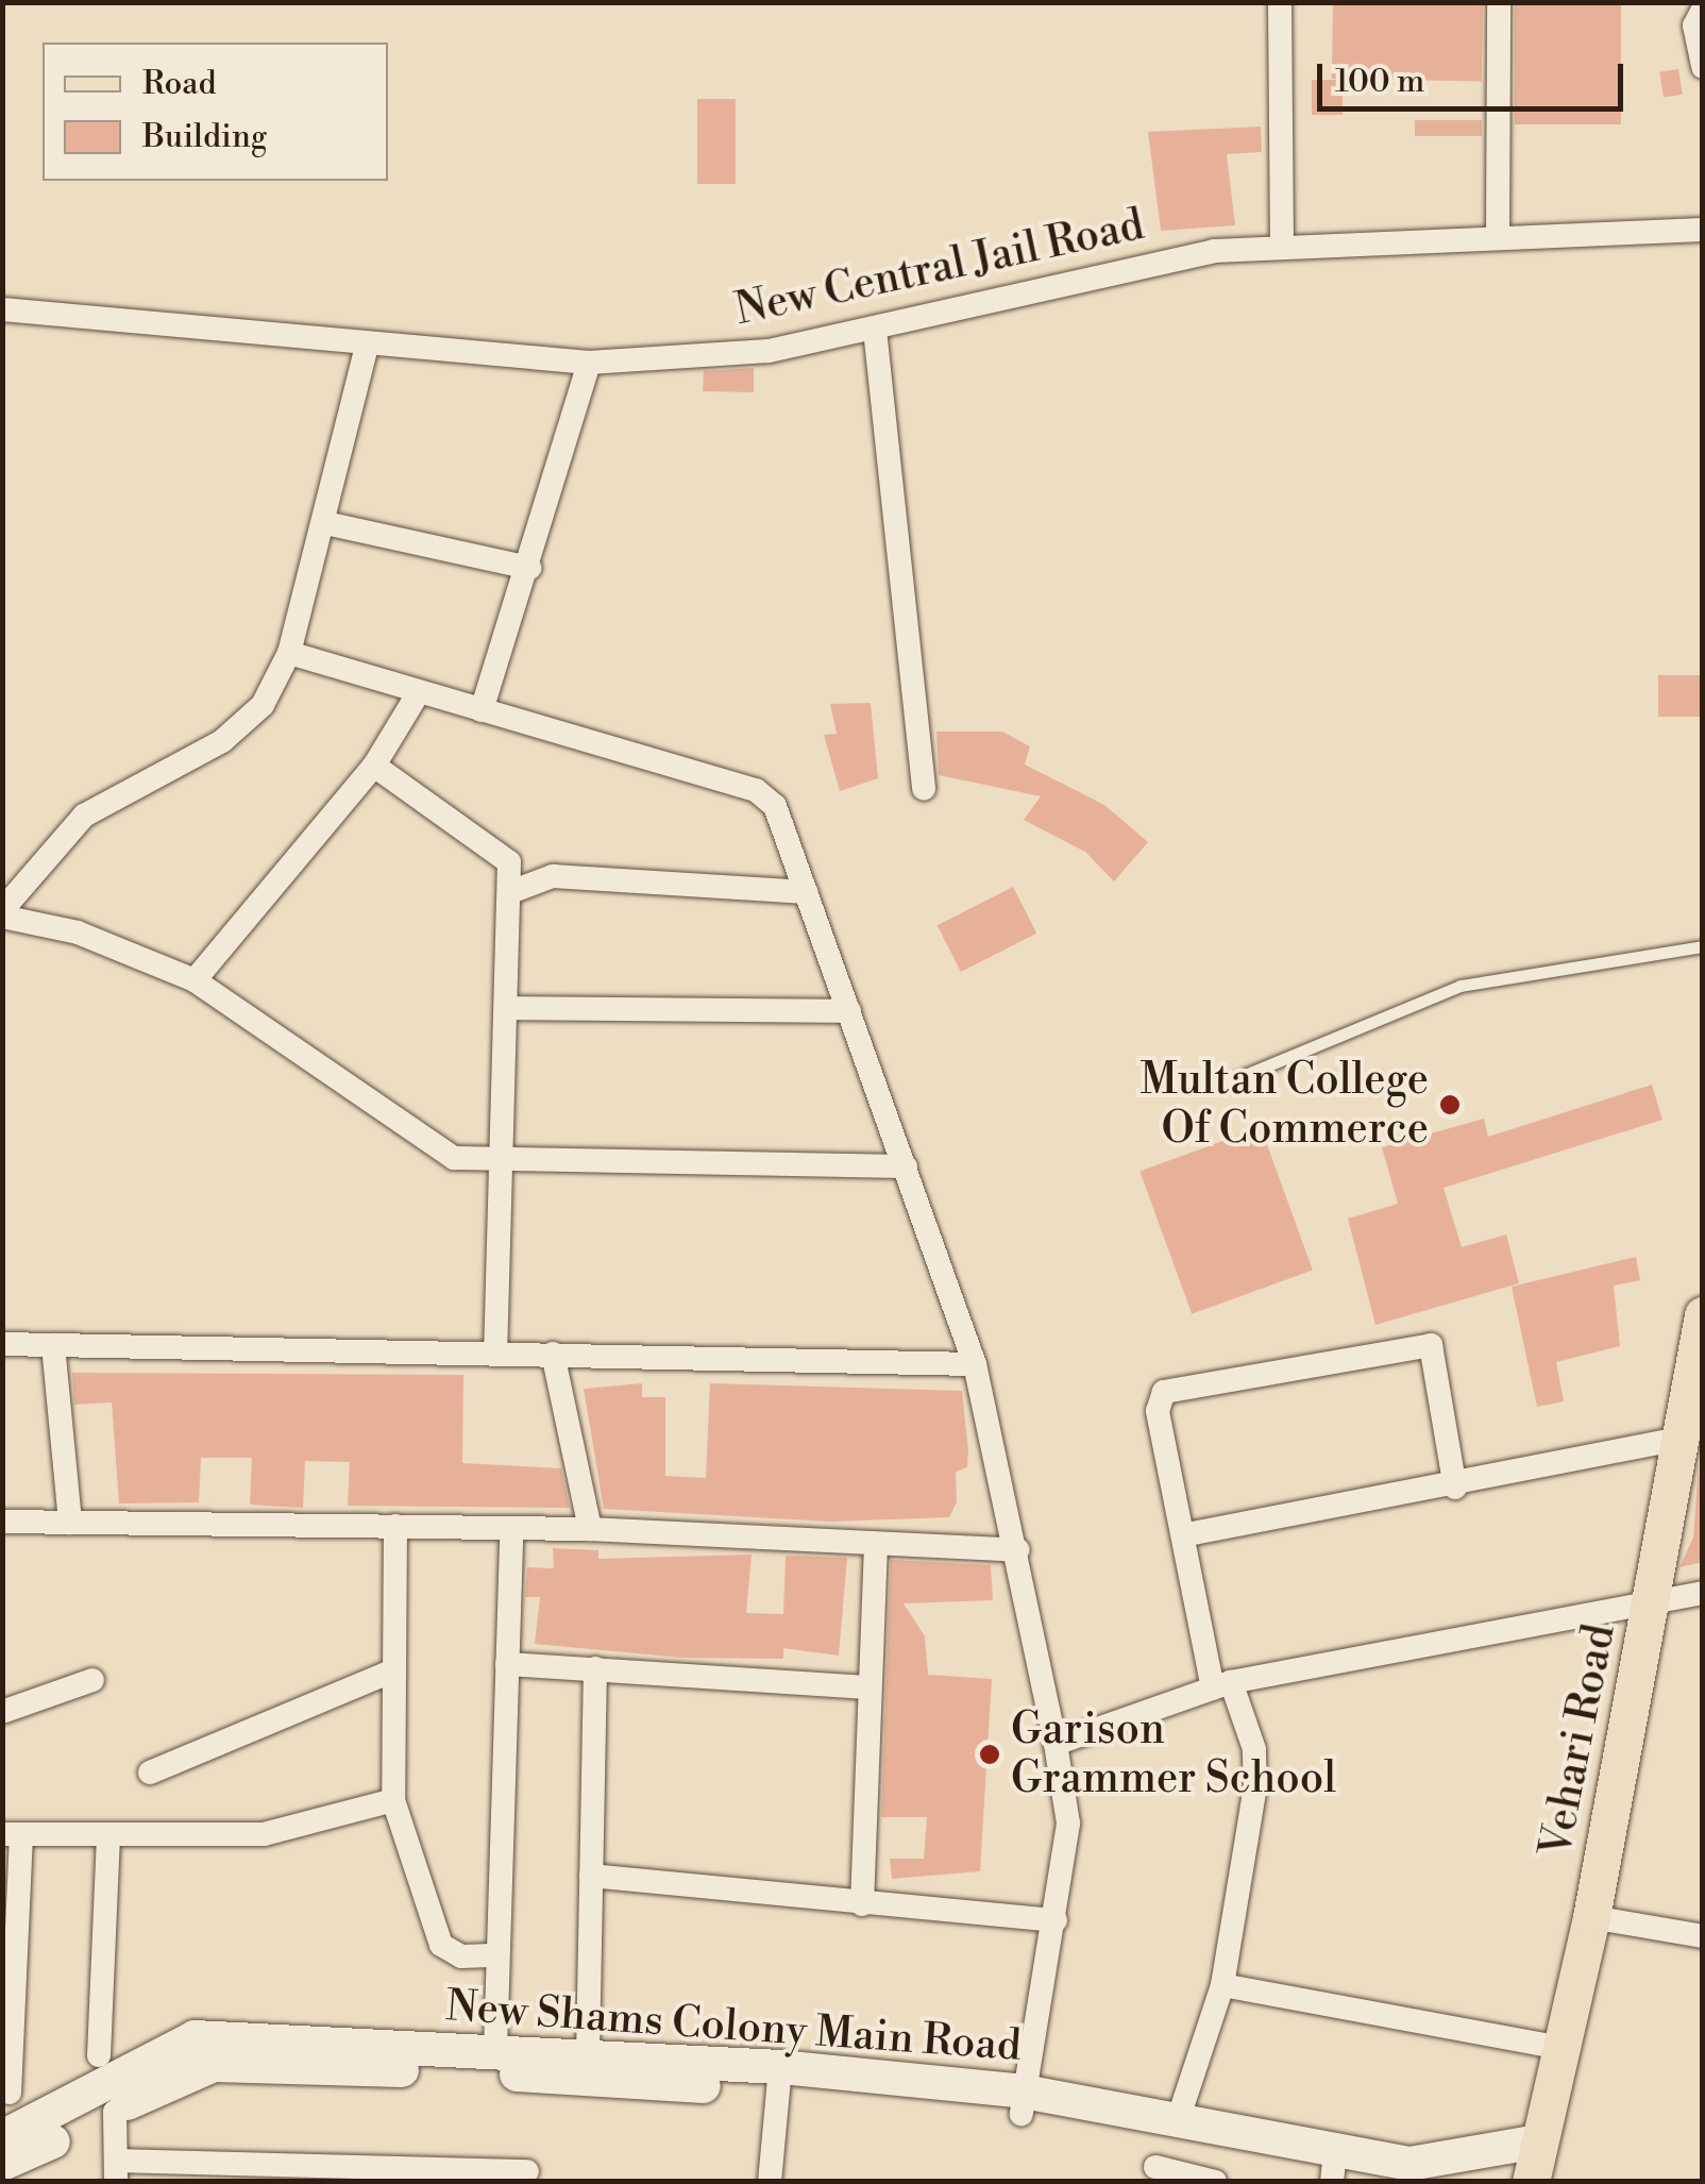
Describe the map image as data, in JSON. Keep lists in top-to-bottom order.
{
  "streets": {
    "main road": ["Vehari Road", "New Shams Colony Main Road"],
    "street": ["New Central Jail Road"]
  },
  "crossings": [
    ["Vehari Road", "New Shams Colony Main Road"]
  ],
  "places": ["Multan College Of Commerce", "Garison Grammer School"],
  "legend": ["Road", "Building"],
  "scale_bar": "100 m"
}
